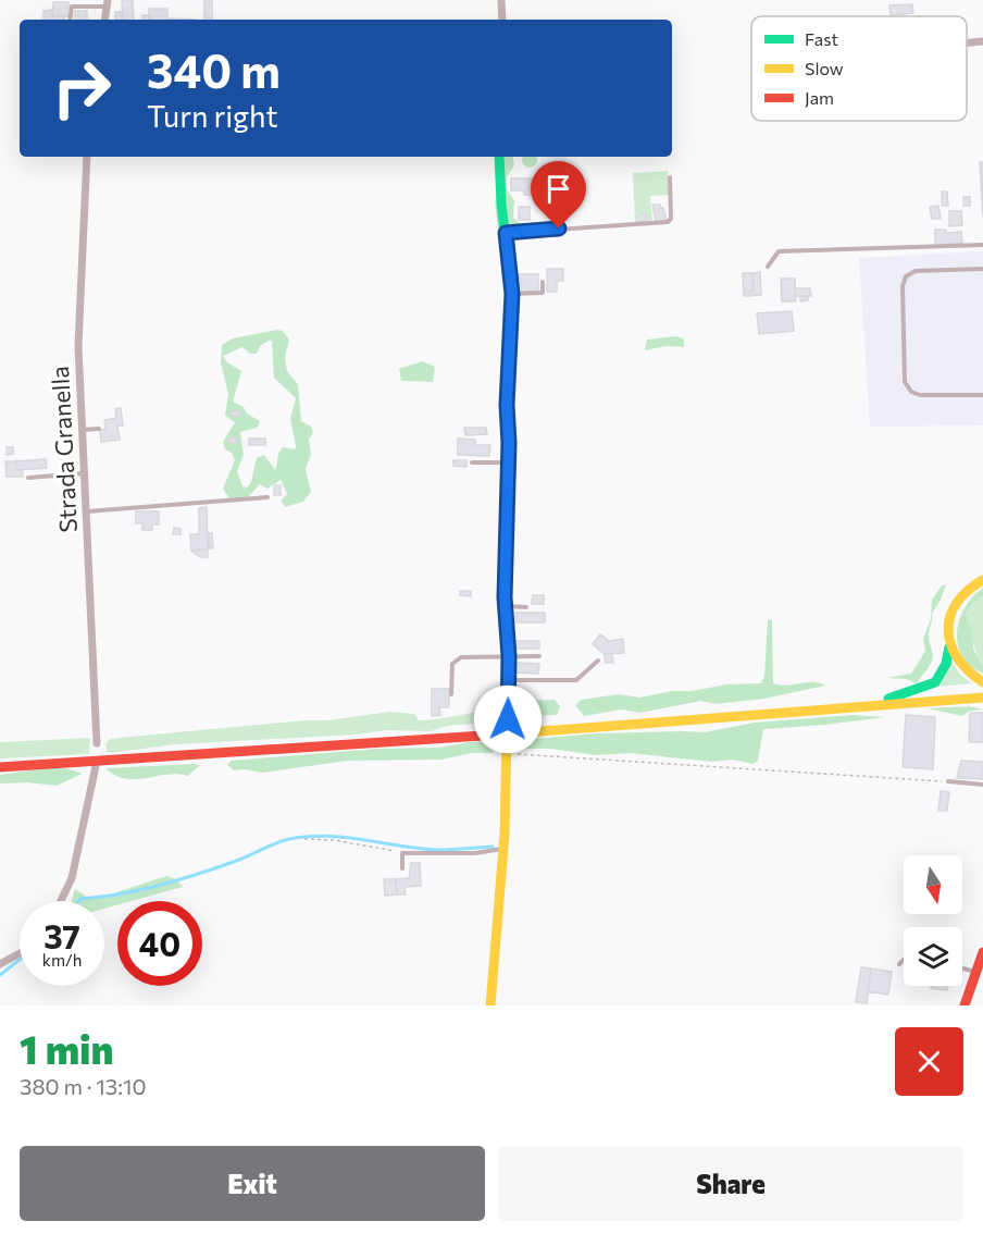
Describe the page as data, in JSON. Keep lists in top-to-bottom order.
{
  "streets": {
    "street": ["Strada Granella"]
  },
  "legend": ["Fast", "Slow", "Jam"],
  "north": "bottom",
  "page": {
    "turn": ["340 m", "Turn right"],
    "speed": "37 km/h",
    "limit": "40",
    "heading": ["1 min", "380 m · 13:10"],
    "buttons": ["Exit", "Share"]
  }
}
